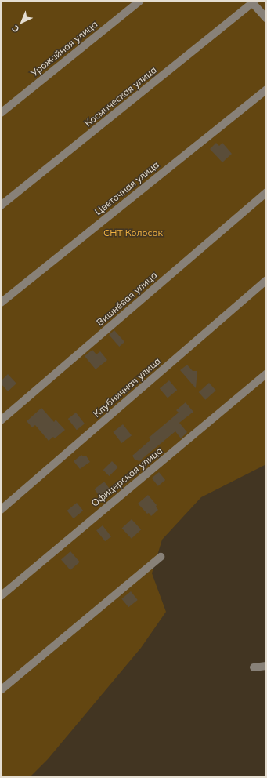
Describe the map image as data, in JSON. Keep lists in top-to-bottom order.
{
  "streets": {
    "street": [
      "Урожайная улица",
      "Космическая улица",
      "Цветочная улица",
      "Вишнёвая улица",
      "Клубничная улица",
      "Офицерская улица"
    ]
  },
  "parks": ["СНТ Колосок"],
  "north": "bottom left"
}
